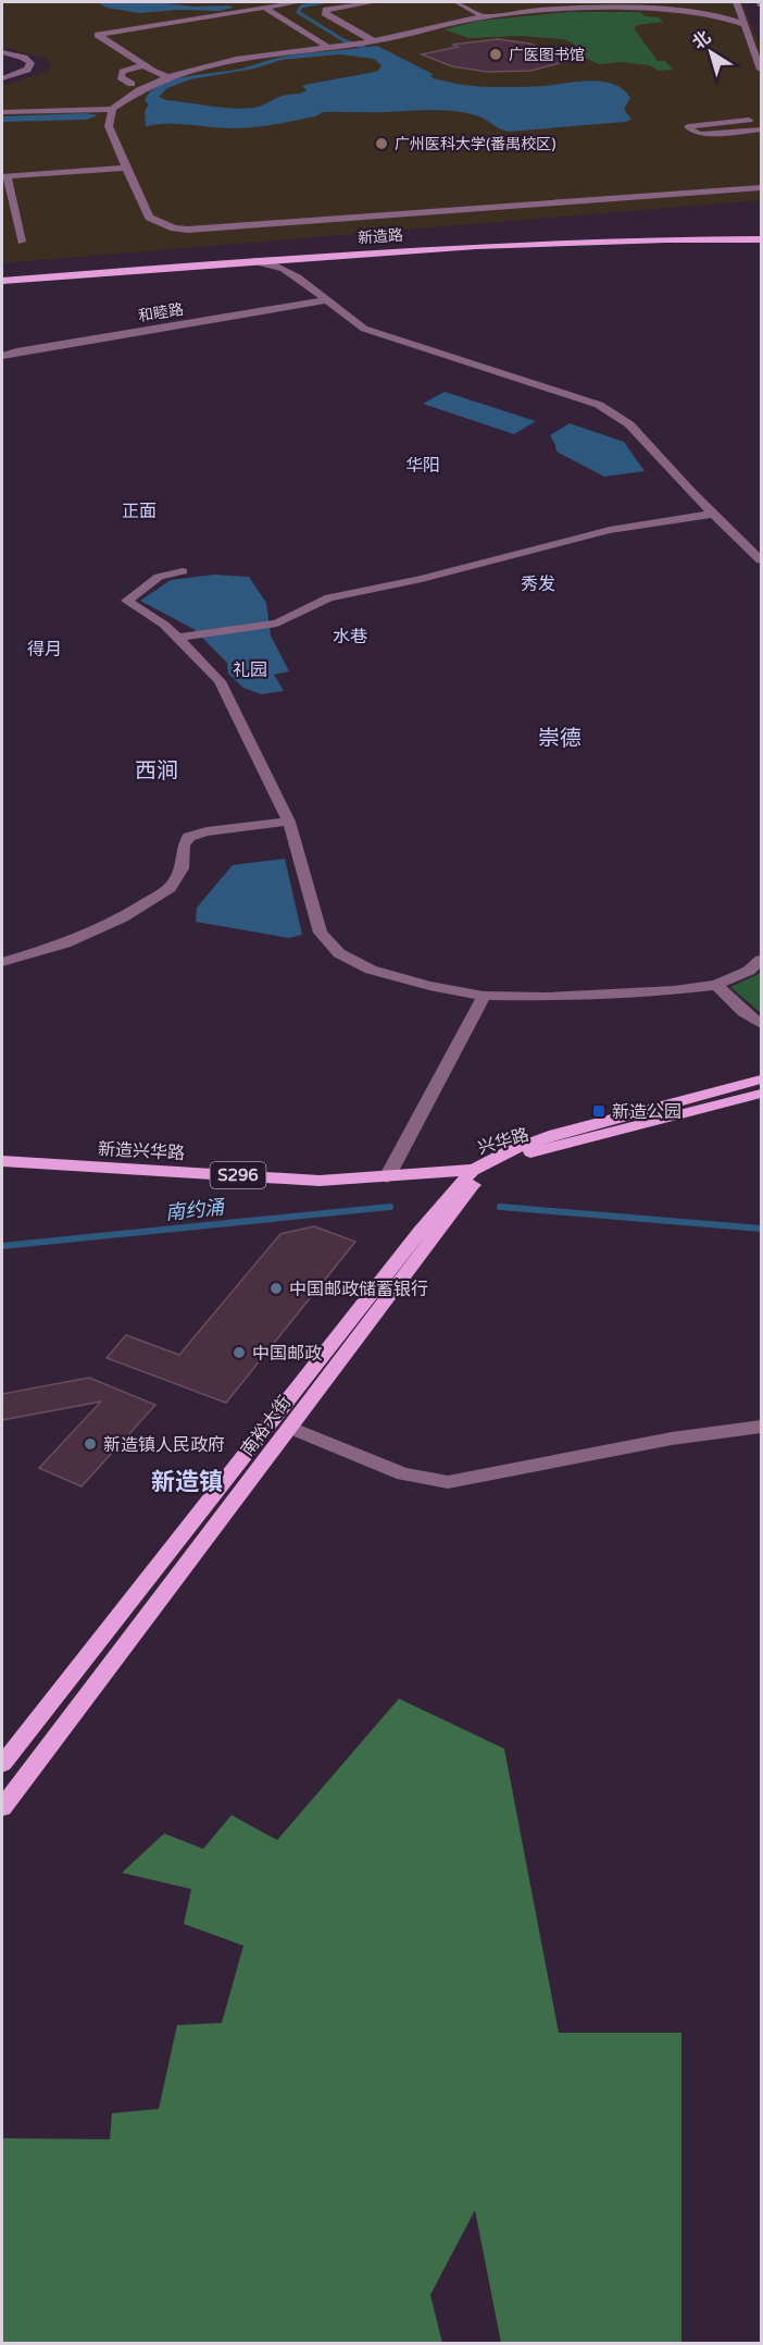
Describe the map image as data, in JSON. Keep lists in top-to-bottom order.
{
  "streets": {
    "main road": [
      "新造路",
      "兴华路",
      "新造兴华路",
      "S296",
      "南裕大街"
    ],
    "street": ["和睦路"]
  },
  "crossings": [
    ["兴华路", "新造兴华路"],
    ["兴华路", "南裕大街"],
    ["新造兴华路", "南裕大街"]
  ],
  "districts": [
    "华阳",
    "正面",
    "秀发",
    "水巷",
    "得月",
    "礼园",
    "崇德",
    "西涧",
    "新造镇"
  ],
  "water": ["南约涌"],
  "places": {
    "other": [
      "广医图书馆",
      "广州医科大学(番禺校区)",
      "中国邮政储蓄银行",
      "中国邮政",
      "新造镇人民政府"
    ],
    "transit": ["新造公园"]
  },
  "north": "top left"
}
